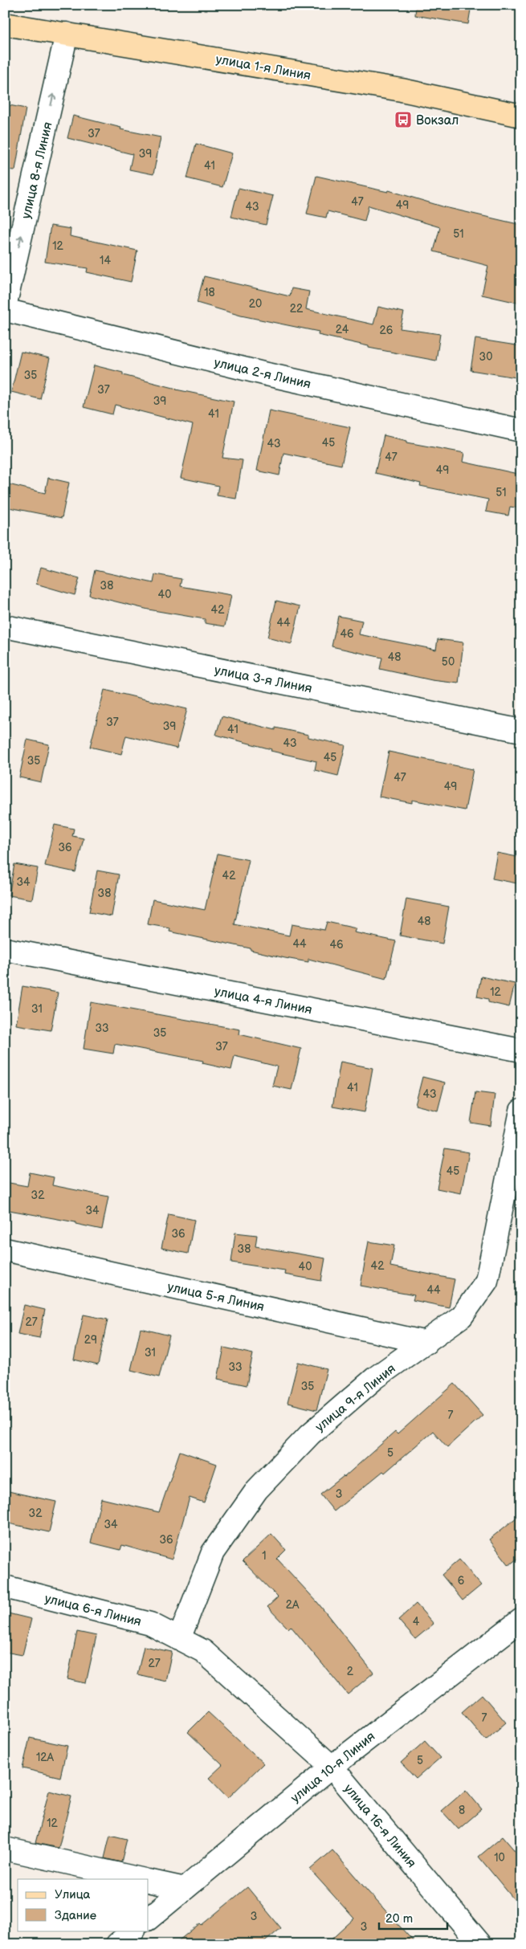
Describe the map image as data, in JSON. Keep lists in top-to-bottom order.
{
  "streets": {
    "main road": ["улица 1-я Линия"],
    "street": [
      "улица 8-я Линия",
      "улица 2-я Линия",
      "улица 3-я Линия",
      "улица 4-я Линия",
      "улица 5-я Линия",
      "улица 9-я Линия",
      "улица 6-я Линия",
      "улица 10-я Линия",
      "улица 16-я Линия"
    ]
  },
  "crossings": [
    ["улица 1-я Линия", "улица 8-я Линия"],
    ["улица 5-я Линия", "улица 9-я Линия"],
    ["улица 9-я Линия", "улица 6-я Линия"],
    ["улица 9-я Линия", "улица 16-я Линия"],
    ["улица 6-я Линия", "улица 16-я Линия"],
    ["улица 10-я Линия", "улица 16-я Линия"]
  ],
  "one_way": ["улица 8-я Линия"],
  "places": {
    "bus stop": ["Вокзал"]
  },
  "house_numbers": [
    "37",
    "39",
    "41",
    "47",
    "49",
    "43",
    "51",
    "12",
    "14",
    "18",
    "20",
    "22",
    "24",
    "26",
    "30",
    "35",
    "37",
    "39",
    "41",
    "45",
    "43",
    "47",
    "49",
    "51",
    "38",
    "40",
    "42",
    "44",
    "46",
    "48",
    "50",
    "37",
    "39",
    "41",
    "43",
    "45",
    "35",
    "47",
    "49",
    "36",
    "42",
    "34",
    "38",
    "48",
    "44",
    "46",
    "12",
    "31",
    "33",
    "35",
    "37",
    "41",
    "43",
    "45",
    "32",
    "34",
    "36",
    "38",
    "42",
    "40",
    "44",
    "27",
    "29",
    "31",
    "33",
    "35",
    "7",
    "5",
    "3",
    "32",
    "34",
    "36",
    "1",
    "6",
    "2А",
    "4",
    "27",
    "2",
    "7",
    "12А",
    "5",
    "8",
    "12",
    "10",
    "3",
    "3"
  ],
  "legend": ["Улица", "Здание"],
  "scale_bar": "20 m"
}
